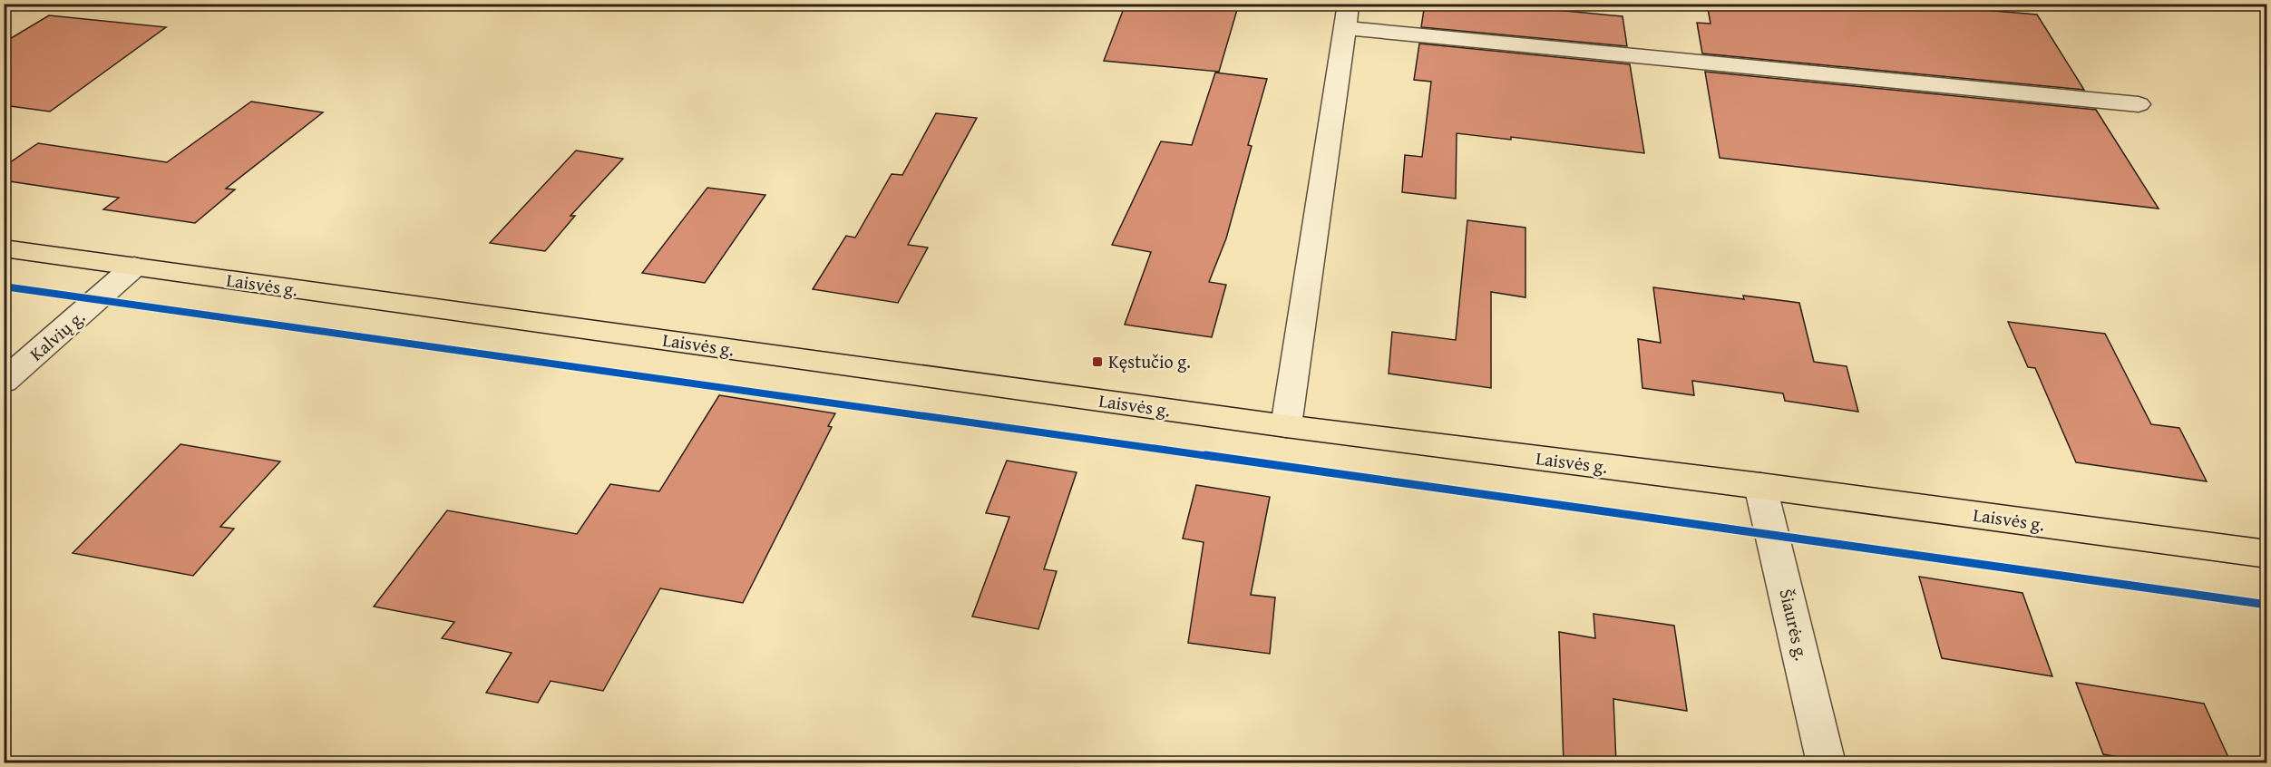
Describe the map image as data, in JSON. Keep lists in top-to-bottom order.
{
  "streets": {
    "main road": ["Laisvės g."],
    "street": ["Kalvių g.", "Šiaurės g."]
  },
  "crossings": [
    ["Laisvės g.", "Kalvių g."],
    ["Laisvės g.", "Šiaurės g."]
  ],
  "places": {
    "transit": ["Kęstučio g."]
  }
}
